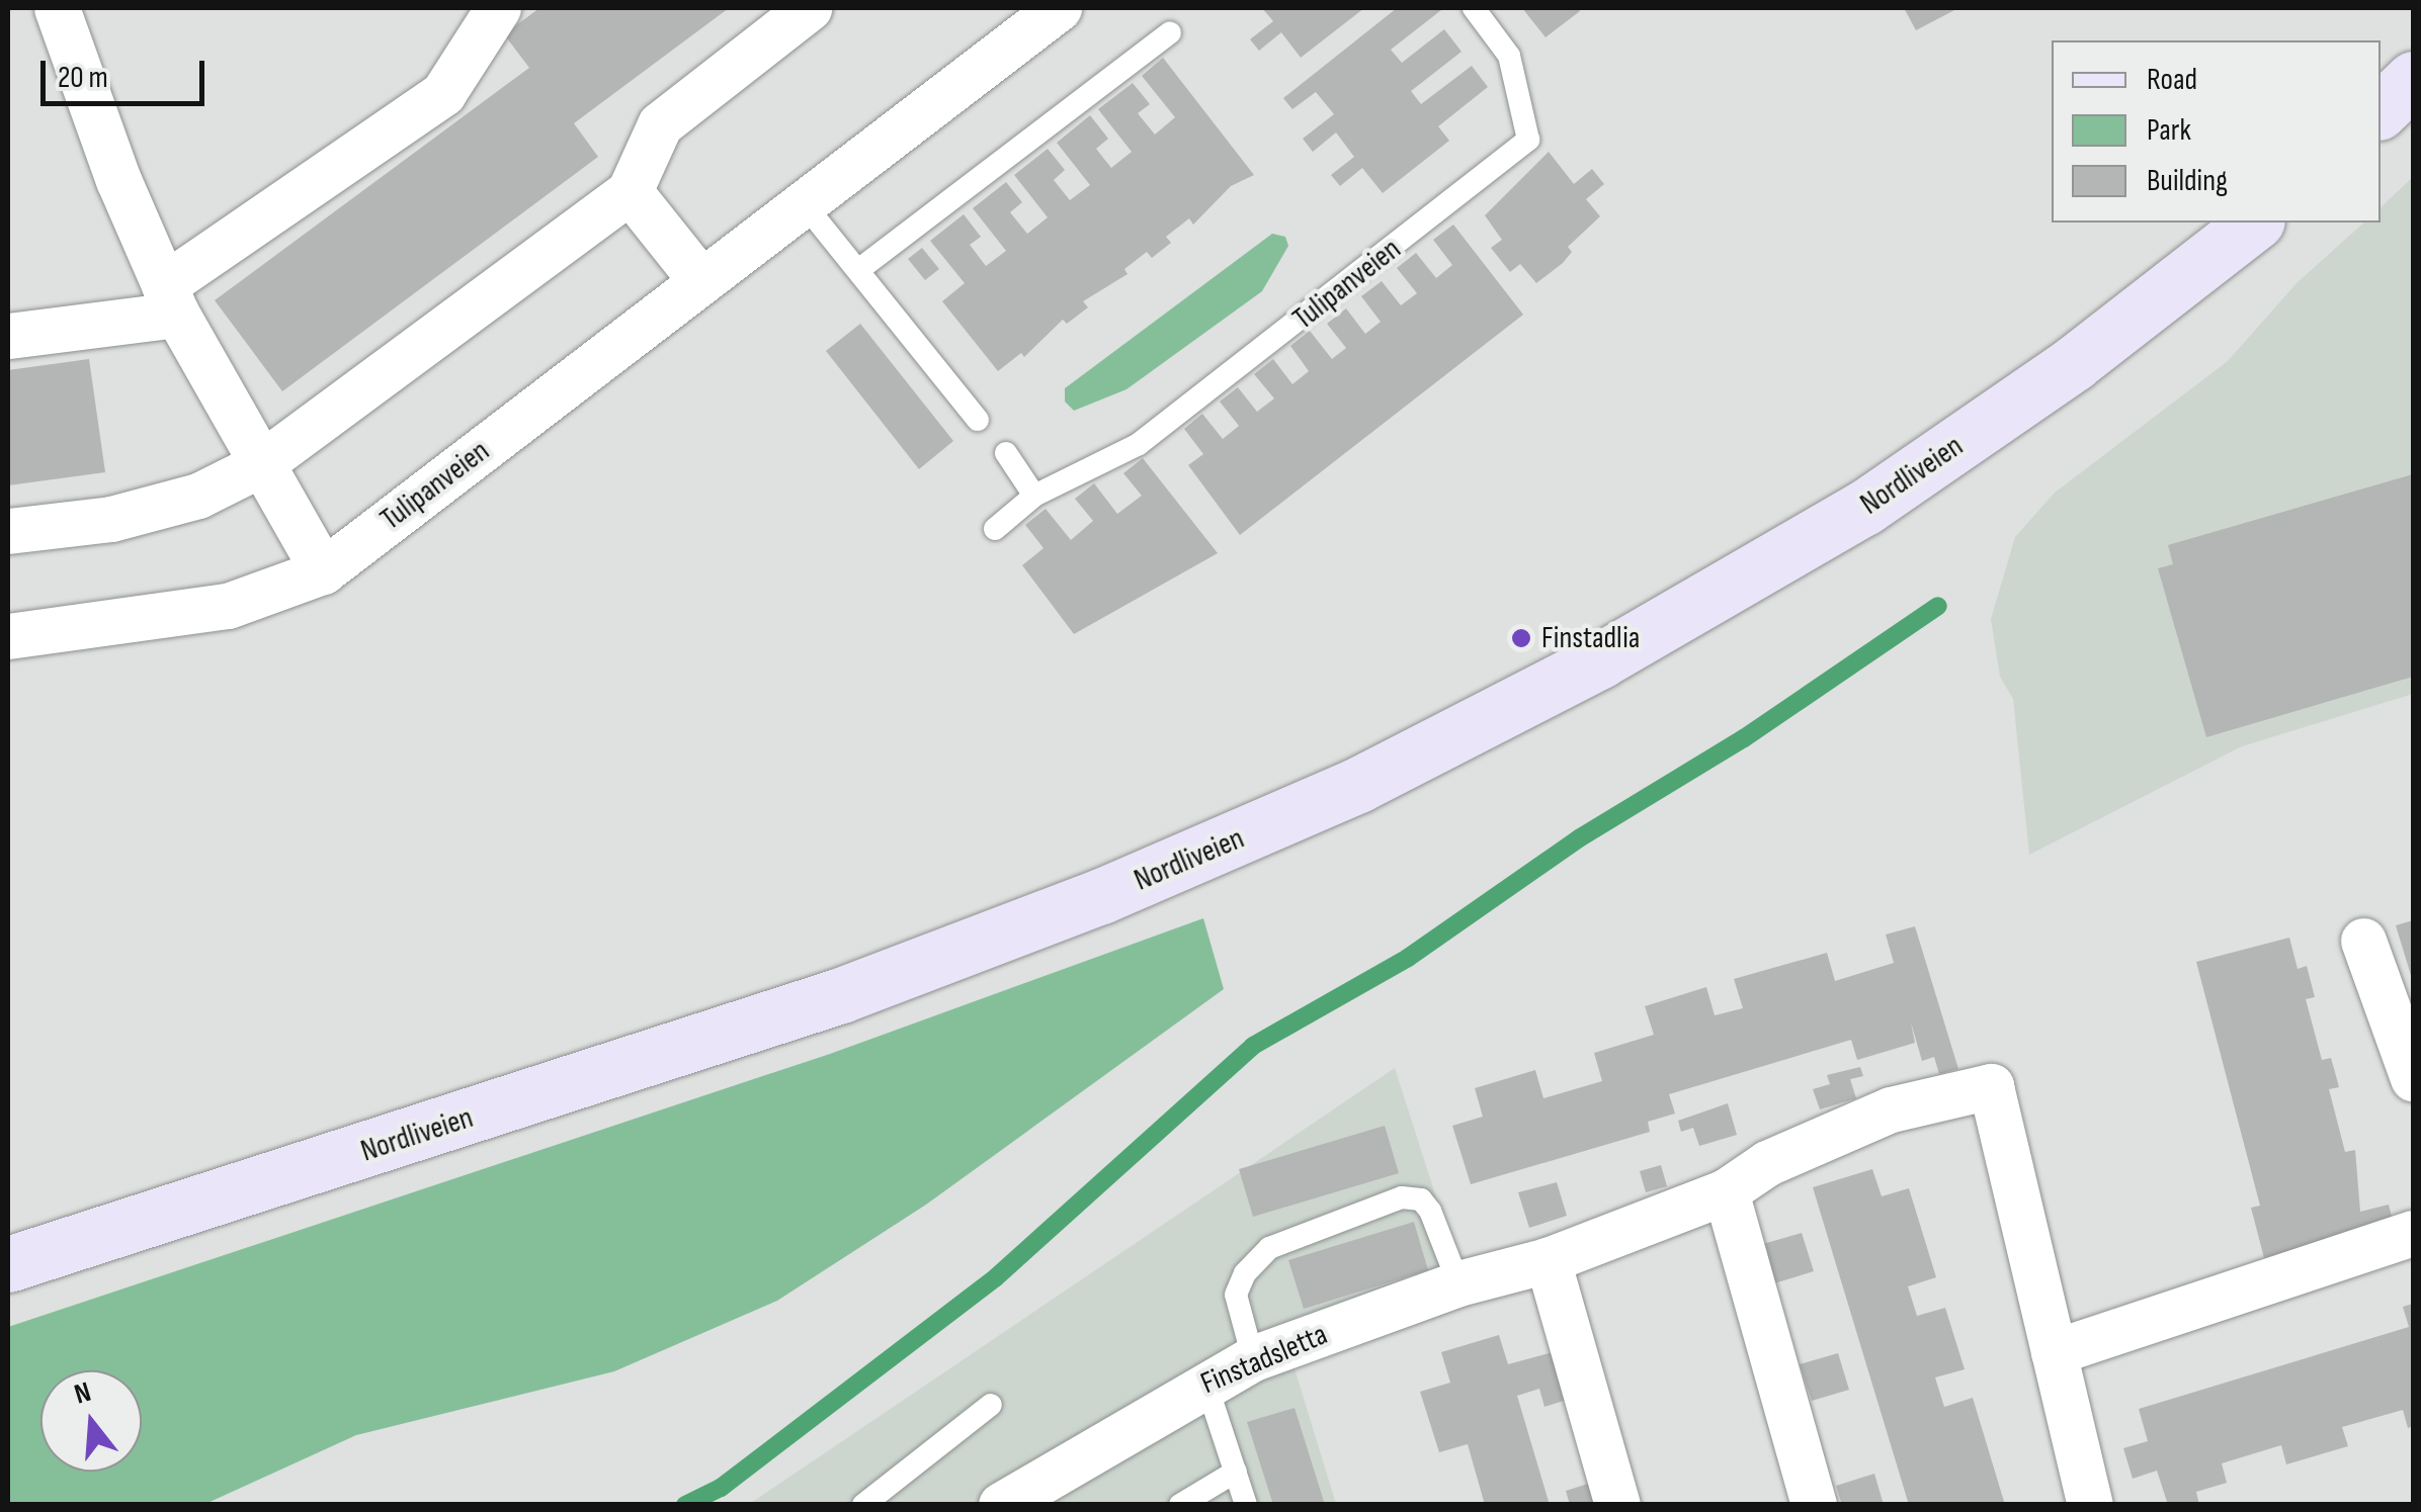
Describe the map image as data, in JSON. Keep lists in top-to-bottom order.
{
  "streets": {
    "main road": ["Nordliveien"],
    "street": ["Tulipanveien", "Finstadsletta"]
  },
  "places": ["Finstadlia"],
  "legend": ["Road", "Park", "Building"],
  "scale_bar": "20 m",
  "north": "top"
}
